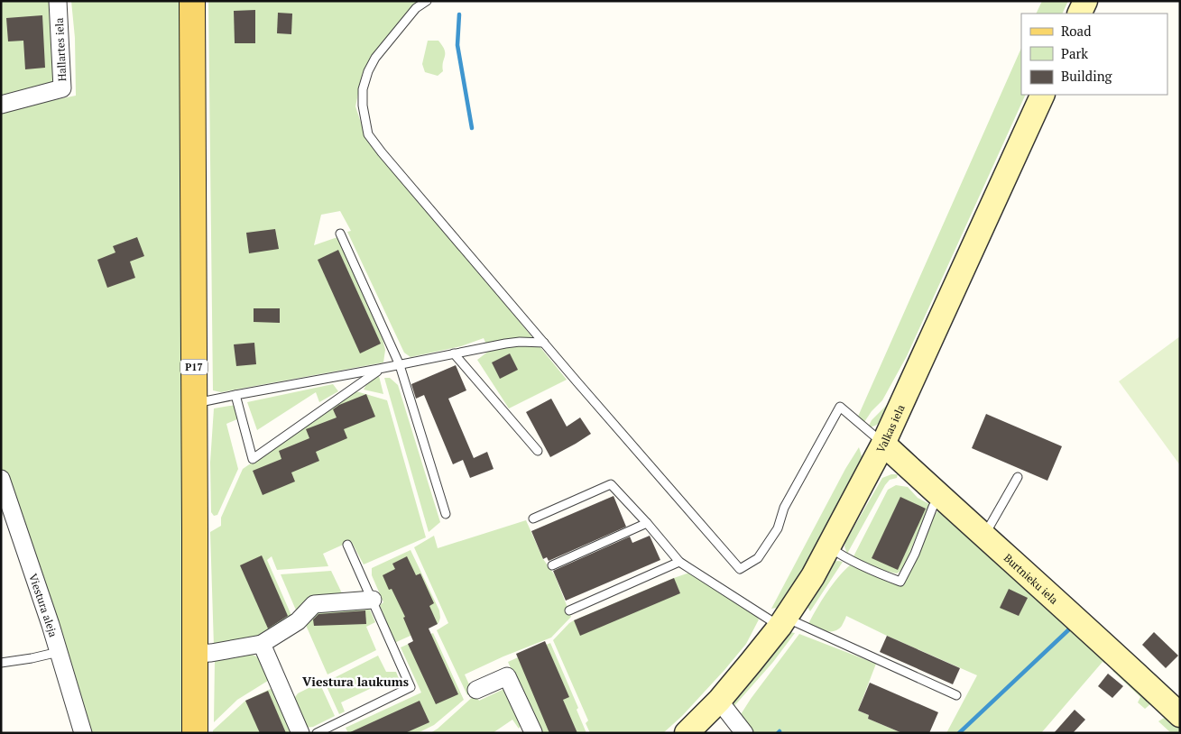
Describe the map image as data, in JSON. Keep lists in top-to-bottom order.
{
  "streets": {
    "main road": ["P17", "Valkas iela", "Burtnieku iela"],
    "street": ["Hallartes iela", "Viestura aleja"]
  },
  "crossings": [
    ["Valkas iela", "Burtnieku iela"]
  ],
  "districts": ["Viestura laukums"],
  "legend": ["Road", "Park", "Building"]
}
